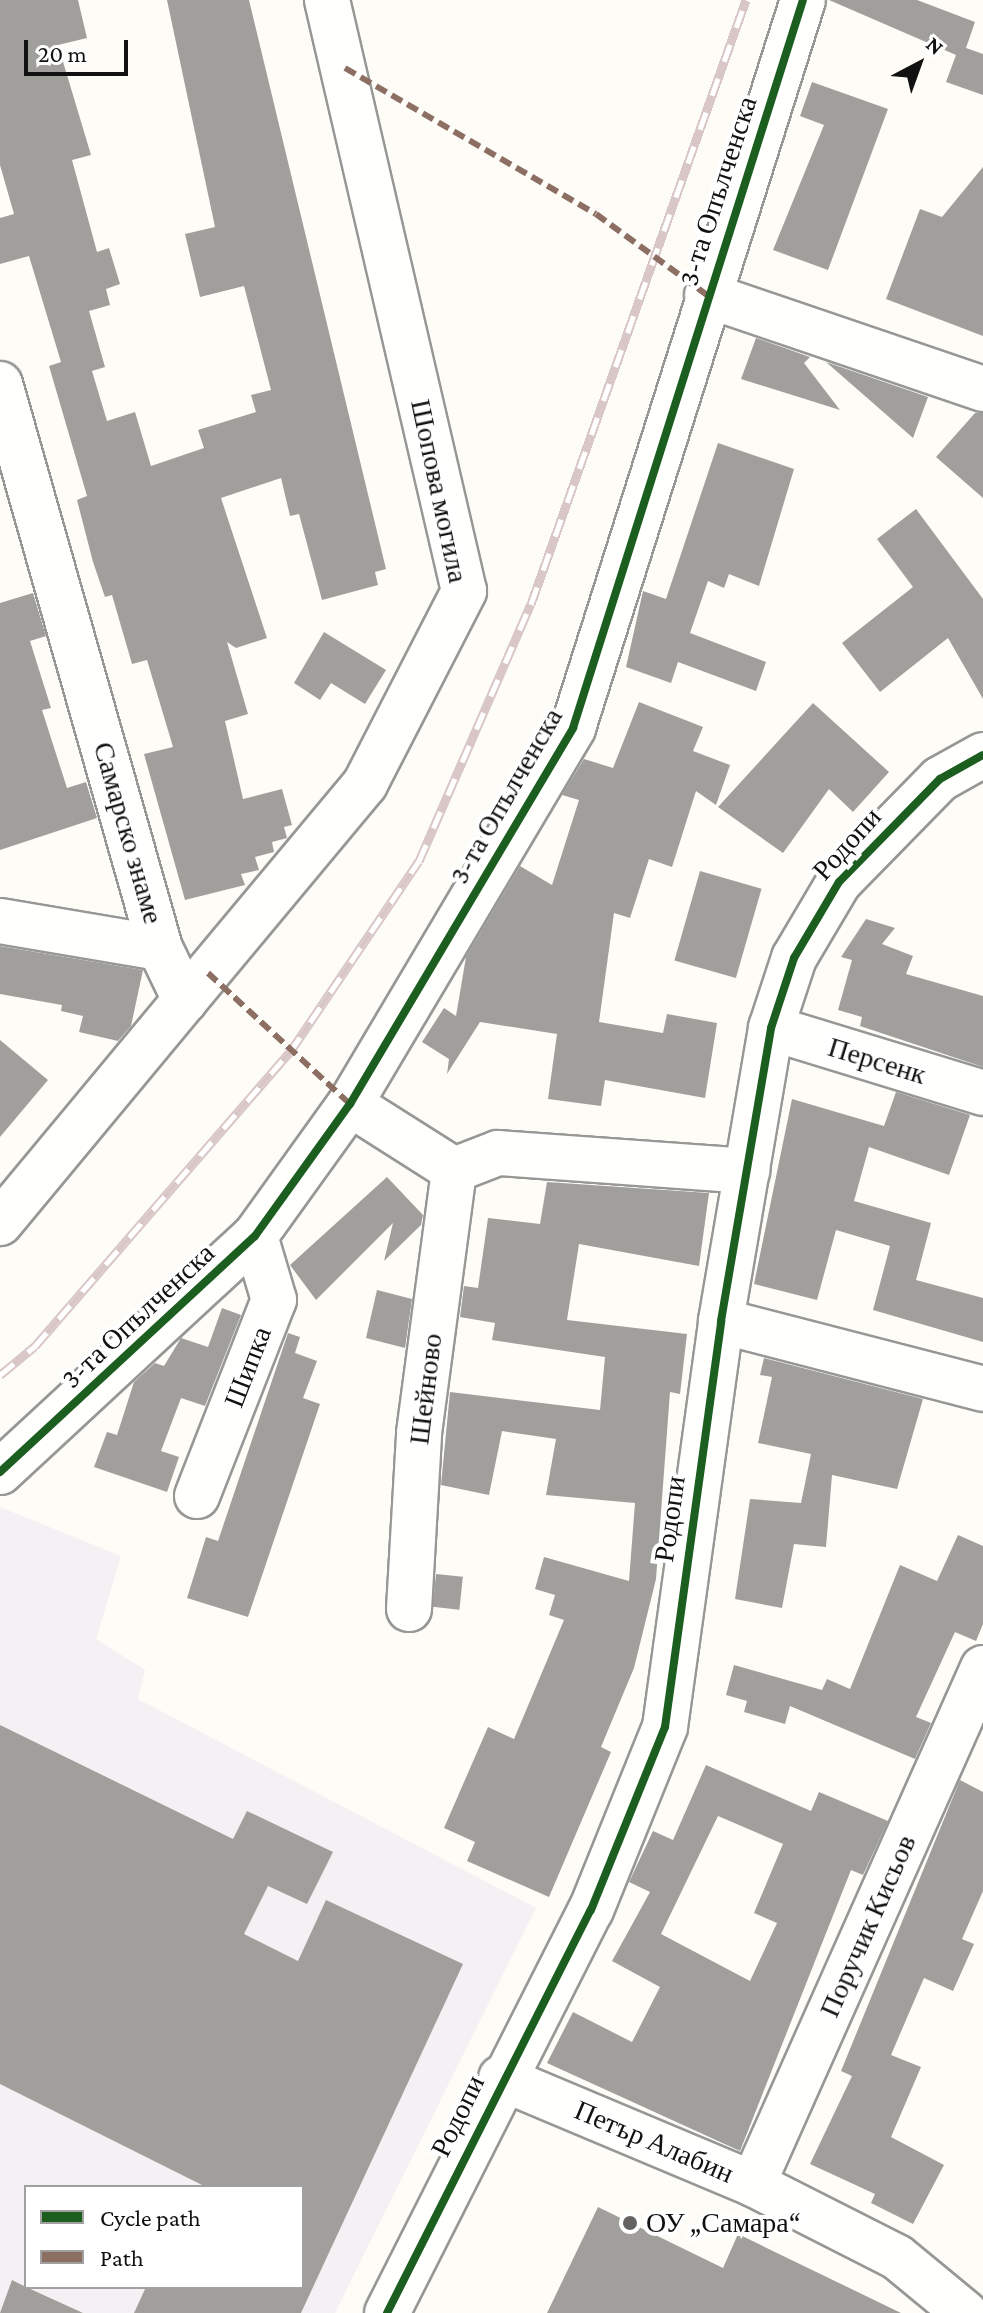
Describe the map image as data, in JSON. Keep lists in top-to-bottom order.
{
  "streets": {
    "street": [
      "3-та Опълченска",
      "Шопова могила",
      "Самарско знаме",
      "Родопи",
      "Персенк",
      "Шипка",
      "Шейново",
      "Поручик Кисьов",
      "Петър Алабин"
    ]
  },
  "crossings": [
    ["3-та Опълченска", "Шипка"],
    ["Шопова могила", "Самарско знаме"],
    ["Родопи", "Персенк"],
    ["Родопи", "Петър Алабин"],
    ["Поручик Кисьов", "Петър Алабин"]
  ],
  "places": ["ОУ „Самара“"],
  "legend": ["Cycle path", "Path"],
  "scale_bar": "20 m",
  "north": "top right"
}
